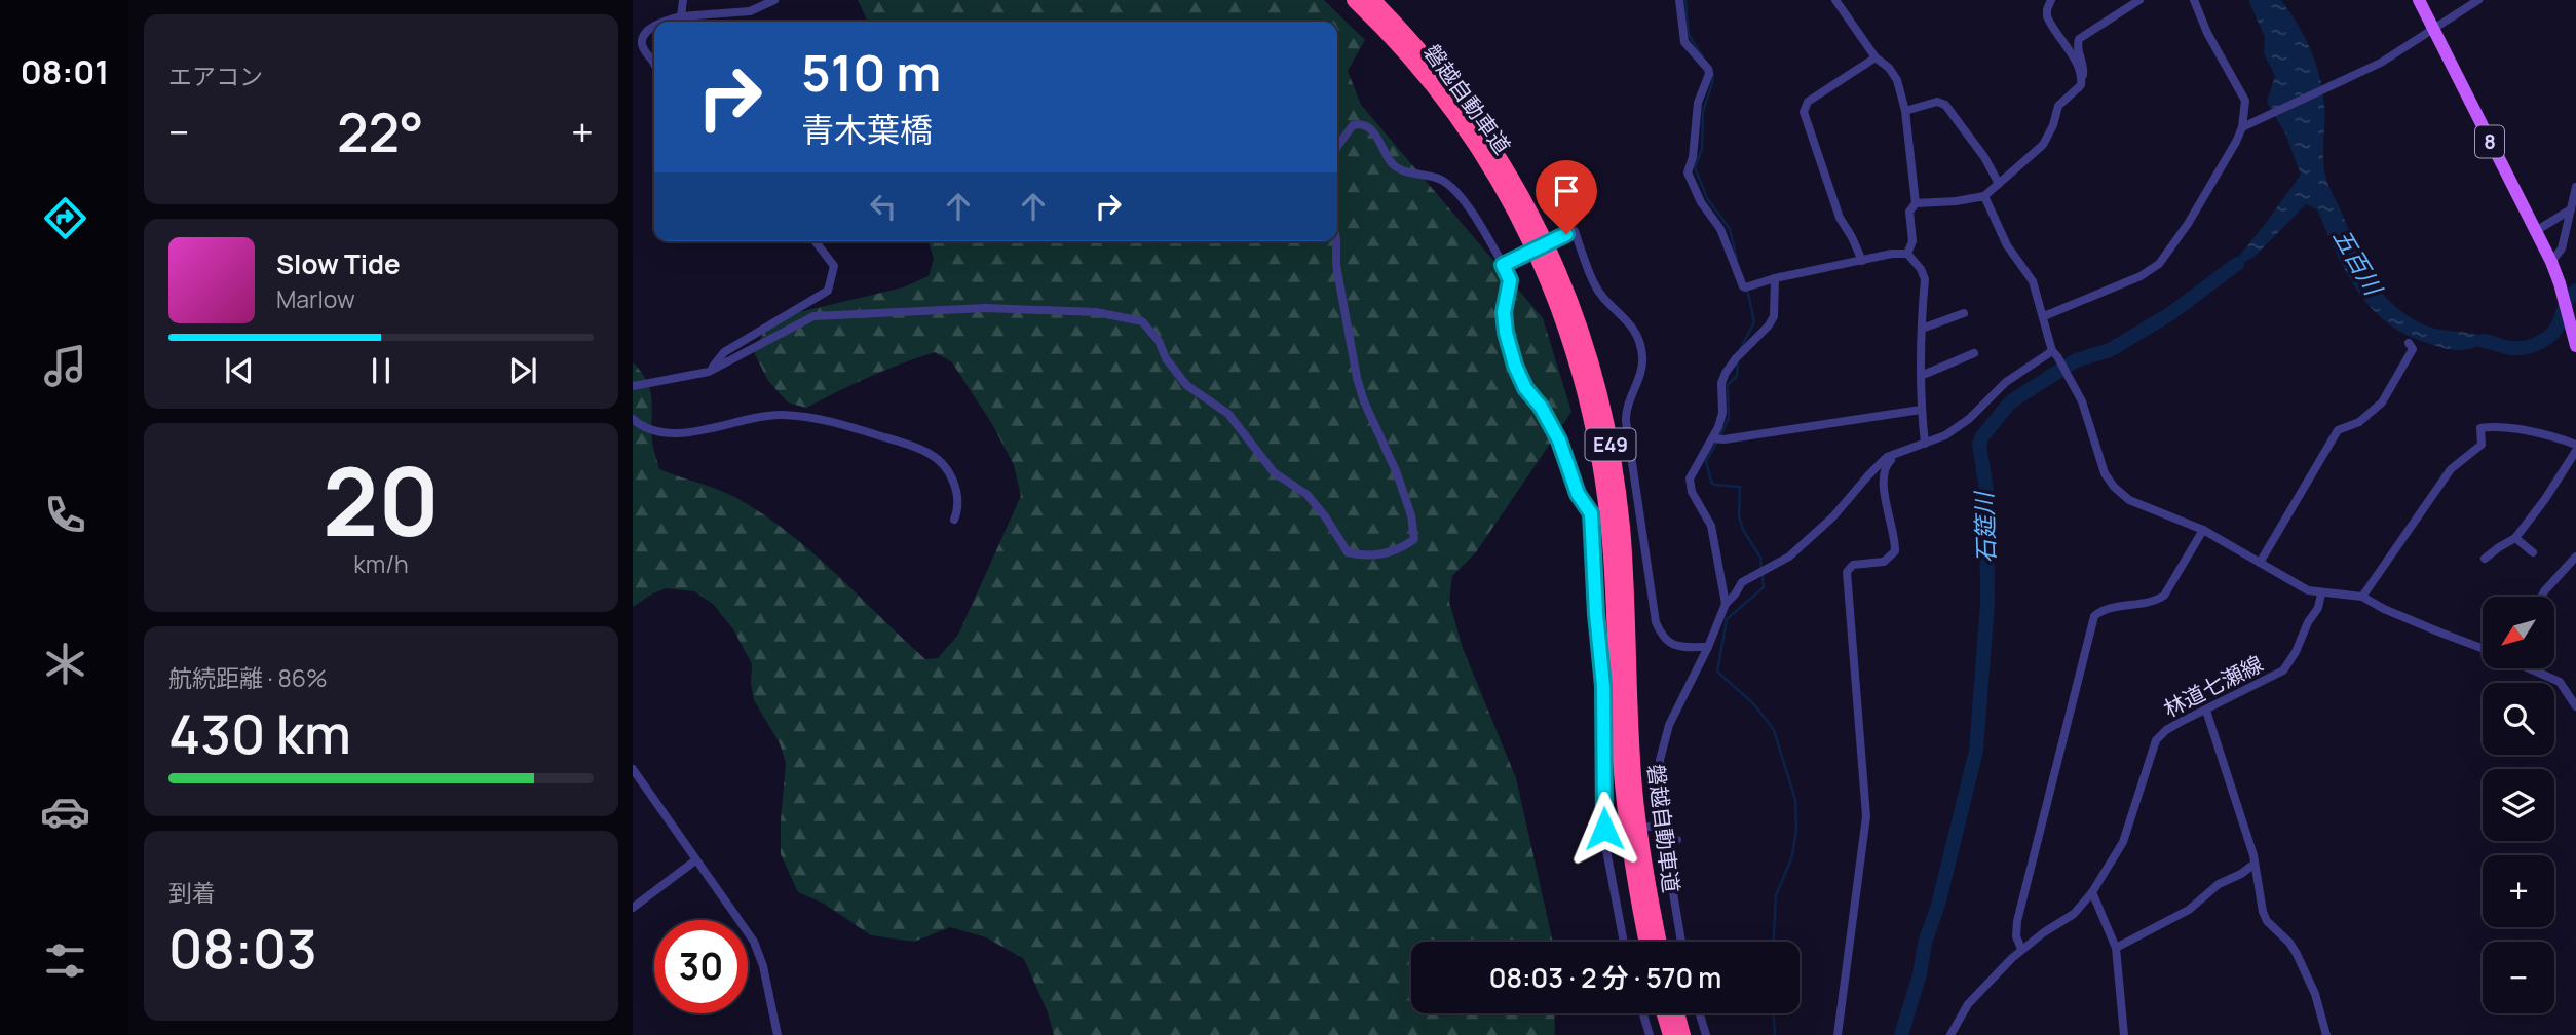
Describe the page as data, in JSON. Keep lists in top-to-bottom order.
{
  "streets": {
    "highway": ["磐越自動車道", "E49"],
    "main road": ["8"],
    "street": ["林道七瀬線"]
  },
  "water": ["五百川", "石筵川"],
  "north": "bottom left",
  "page": {
    "tabs": "08:01",
    "tile": [
      "エアコン",
      ["20", "km/h"],
      ["航続距離 · 86%", "430 km"],
      ["到着", "08:03"]
    ],
    "turn": ["510 m", "青木葉橋"],
    "heat": ["−", "22°", "+"],
    "song": ["Slow Tide", "Marlow"],
    "map_buttons": ["+", "−"],
    "limit": "30",
    "trip": "08:03 · 2 分 · 570 m"
  }
}
